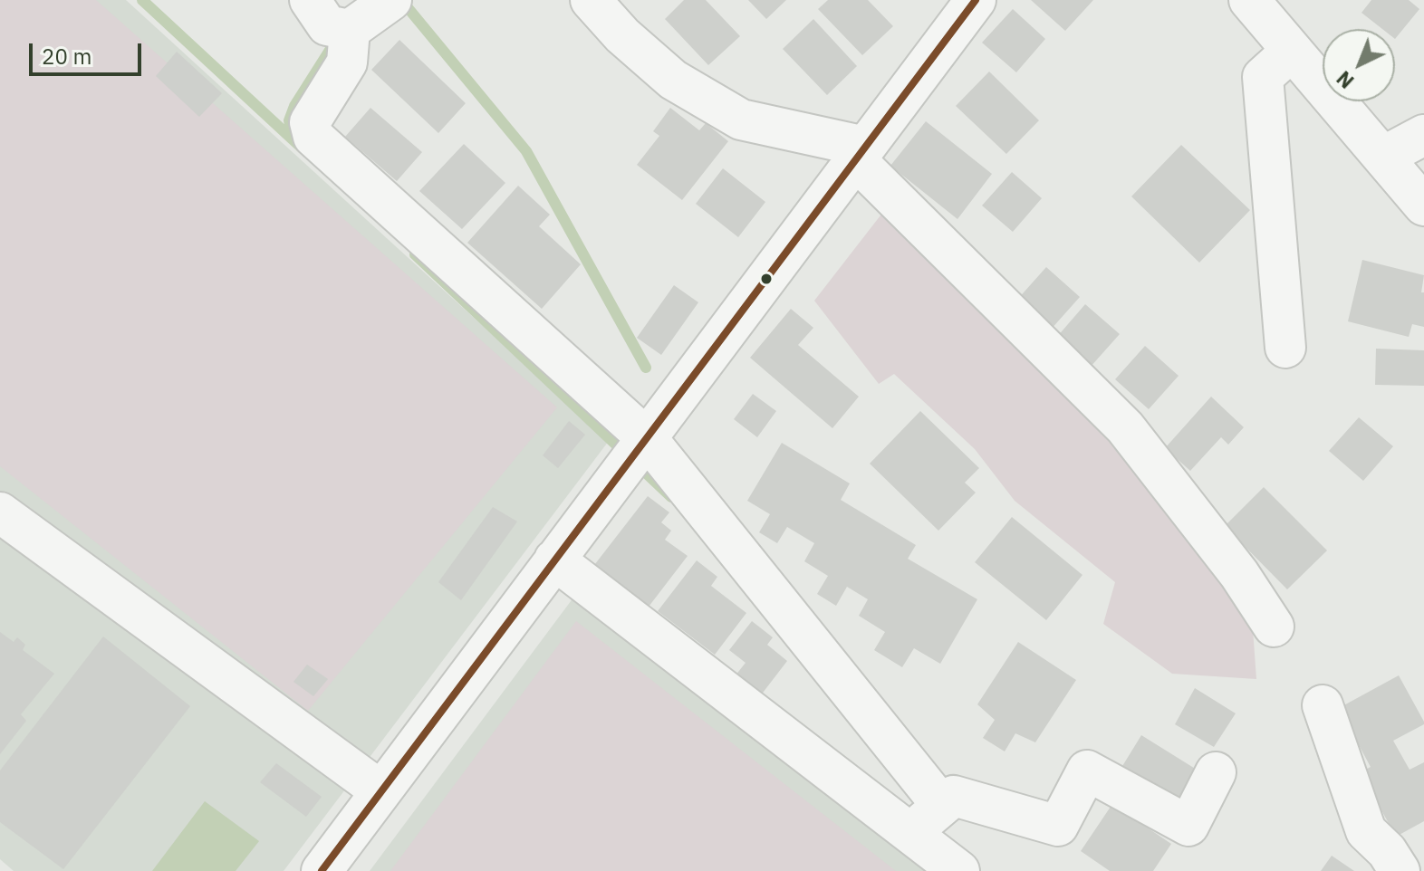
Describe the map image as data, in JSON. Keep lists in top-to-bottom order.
{
  "scale_bar": "20 m",
  "north": "bottom left"
}
